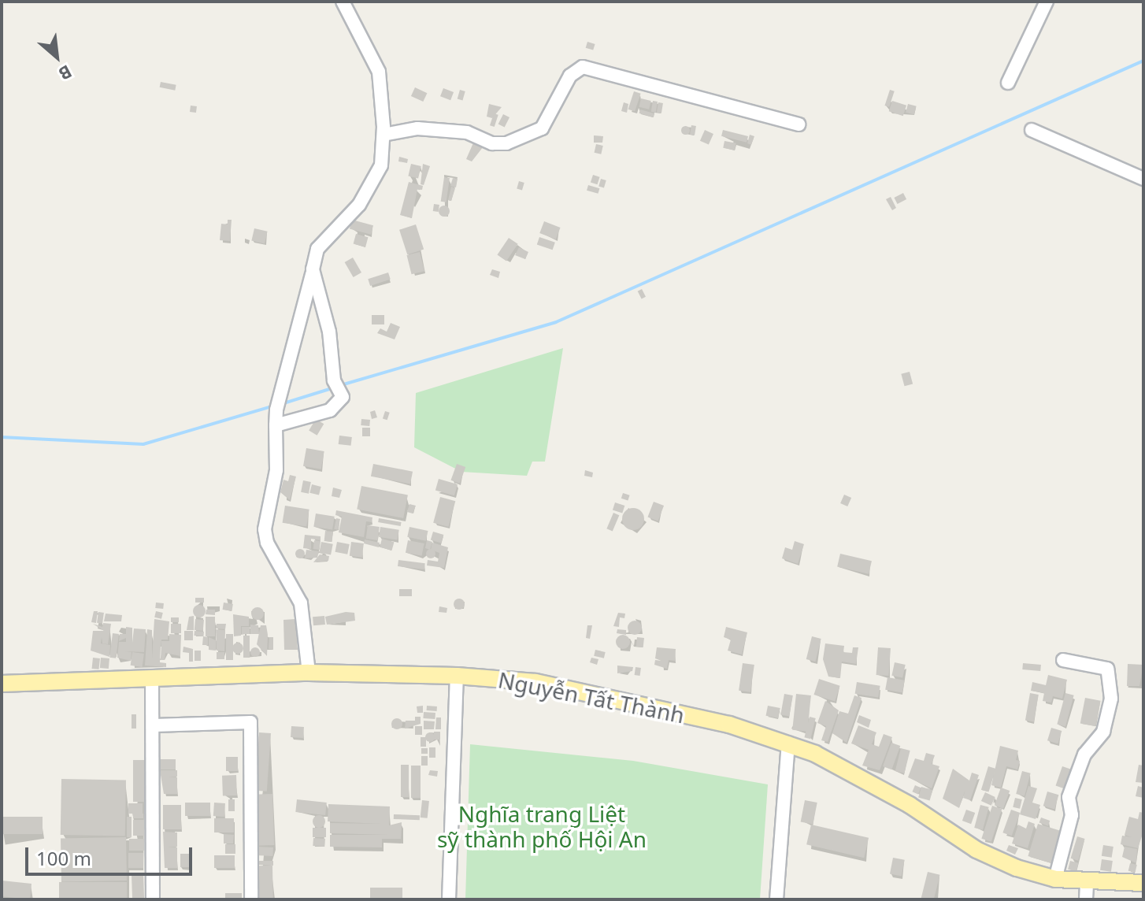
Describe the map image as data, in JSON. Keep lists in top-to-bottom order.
{
  "streets": {
    "main road": ["Nguyễn Tất Thành"]
  },
  "parks": ["Nghĩa trang Liệt sỹ thành phố Hội An"],
  "scale_bar": "100 m",
  "north": "bottom right"
}
